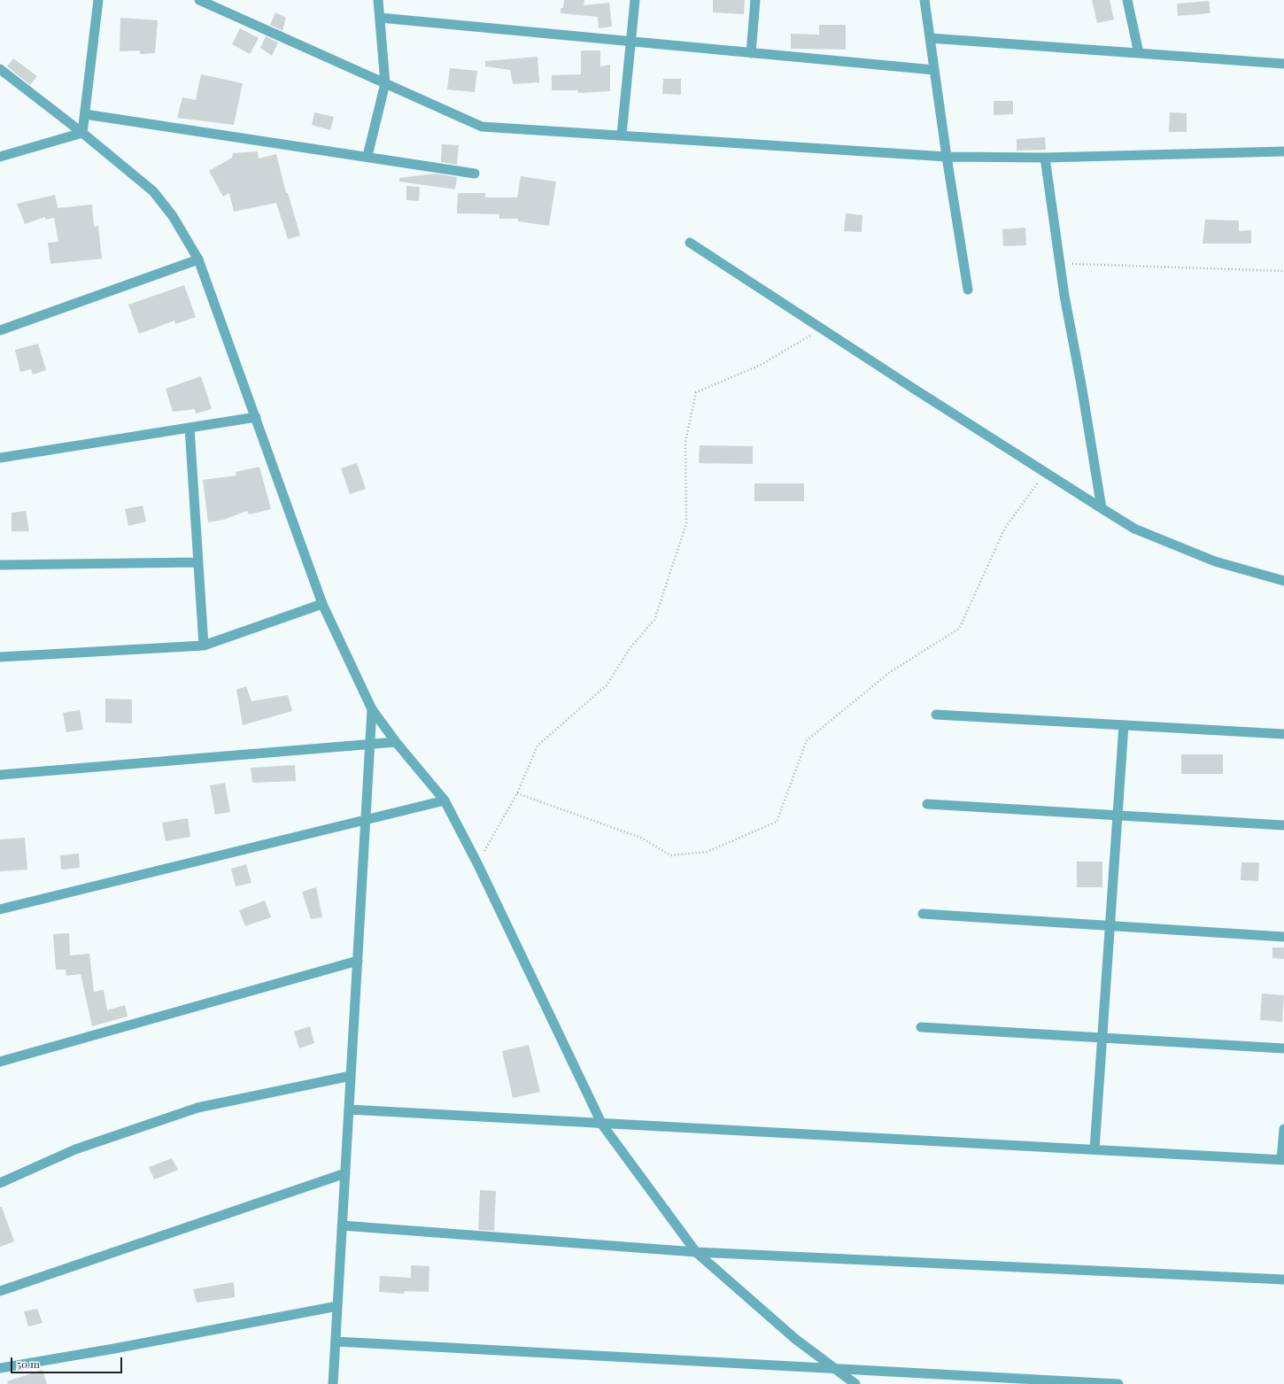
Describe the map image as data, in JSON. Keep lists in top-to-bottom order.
{
  "scale_bar": "50 m"
}
